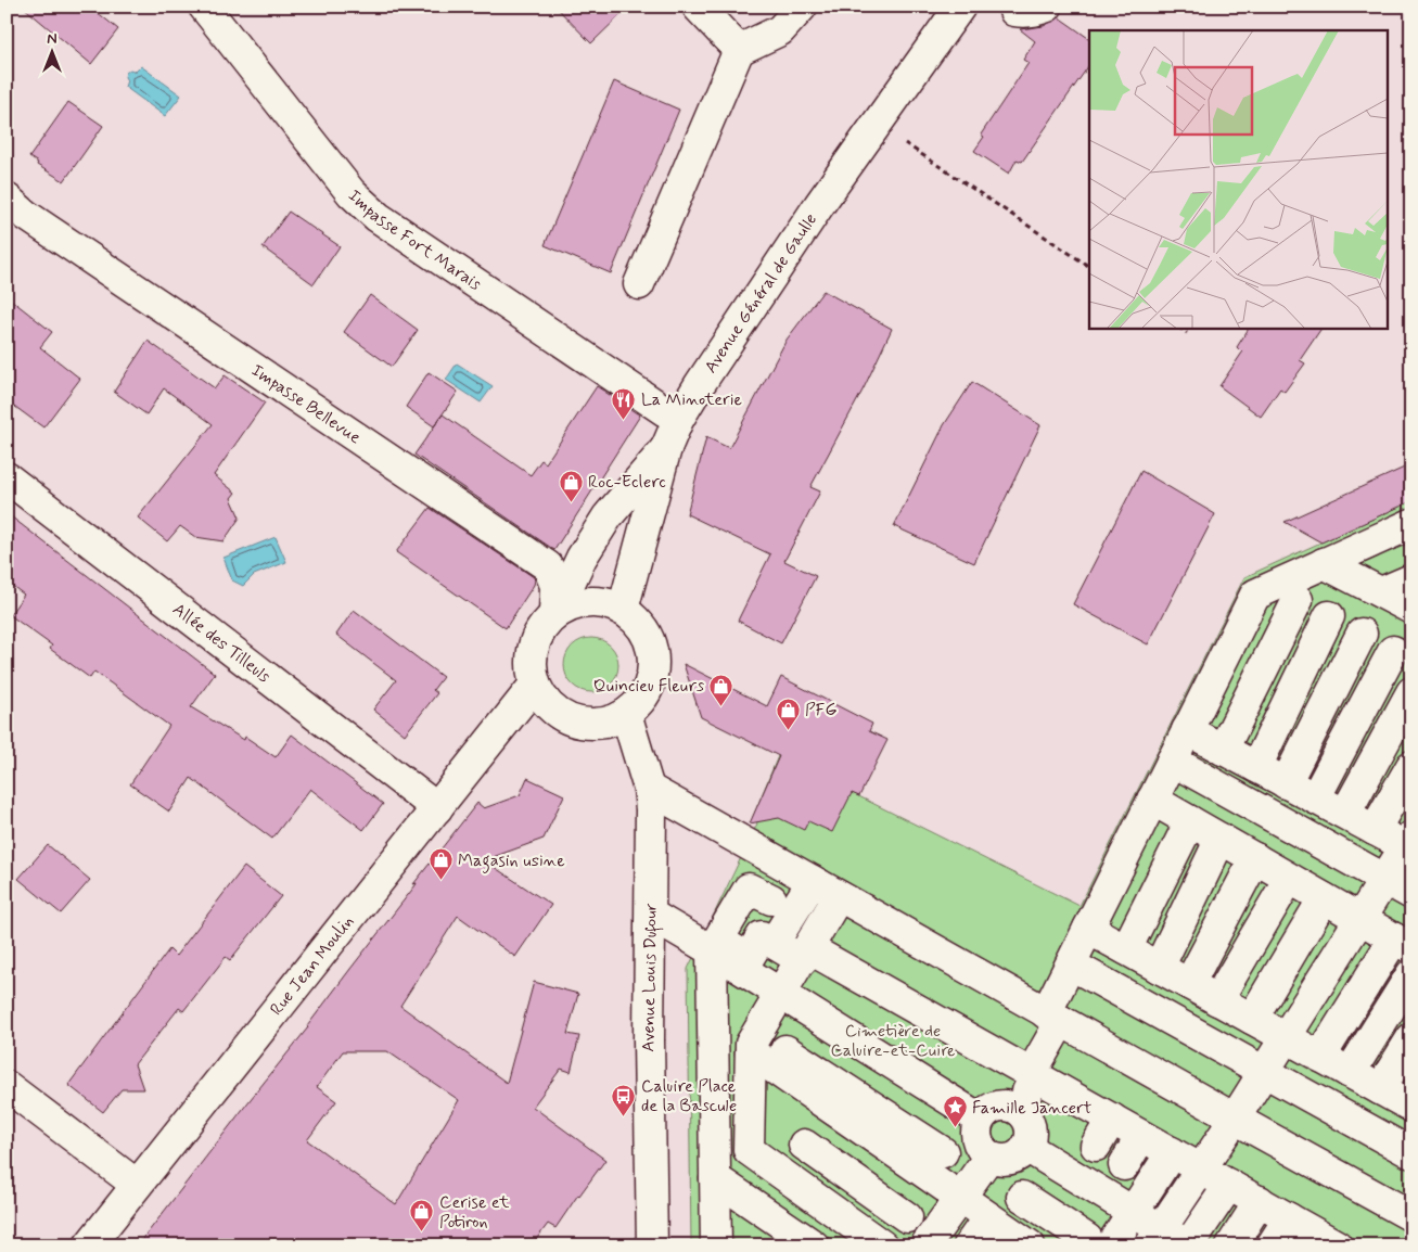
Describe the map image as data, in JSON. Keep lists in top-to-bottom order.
{
  "streets": {
    "street": [
      "Impasse Fort Marais",
      "Avenue Général de Gaulle",
      "Impasse Bellevue",
      "Allée des Tilleuls",
      "Rue Jean Moulin",
      "Avenue Louis Dufour"
    ]
  },
  "crossings": [
    ["Impasse Fort Marais", "Avenue Général de Gaulle"],
    ["Avenue Général de Gaulle", "Impasse Bellevue"],
    ["Avenue Général de Gaulle", "Rue Jean Moulin"],
    ["Avenue Général de Gaulle", "Avenue Louis Dufour"],
    ["Impasse Bellevue", "Rue Jean Moulin"],
    ["Impasse Bellevue", "Avenue Louis Dufour"],
    ["Allée des Tilleuls", "Rue Jean Moulin"],
    ["Rue Jean Moulin", "Avenue Louis Dufour"]
  ],
  "parks": ["Cimetière de Caluire-et-Cuire"],
  "places": {
    "restaurant": ["La Minoterie"],
    "shop": [
      "Roc-Eclerc",
      "Quincieu Fleurs",
      "PFG",
      "Magasin usine",
      "Cerise et Potiron"
    ],
    "bus stop": ["Caluire Place de la Bascule"],
    "place": ["Famille Jancert"]
  },
  "north": "top"
}
